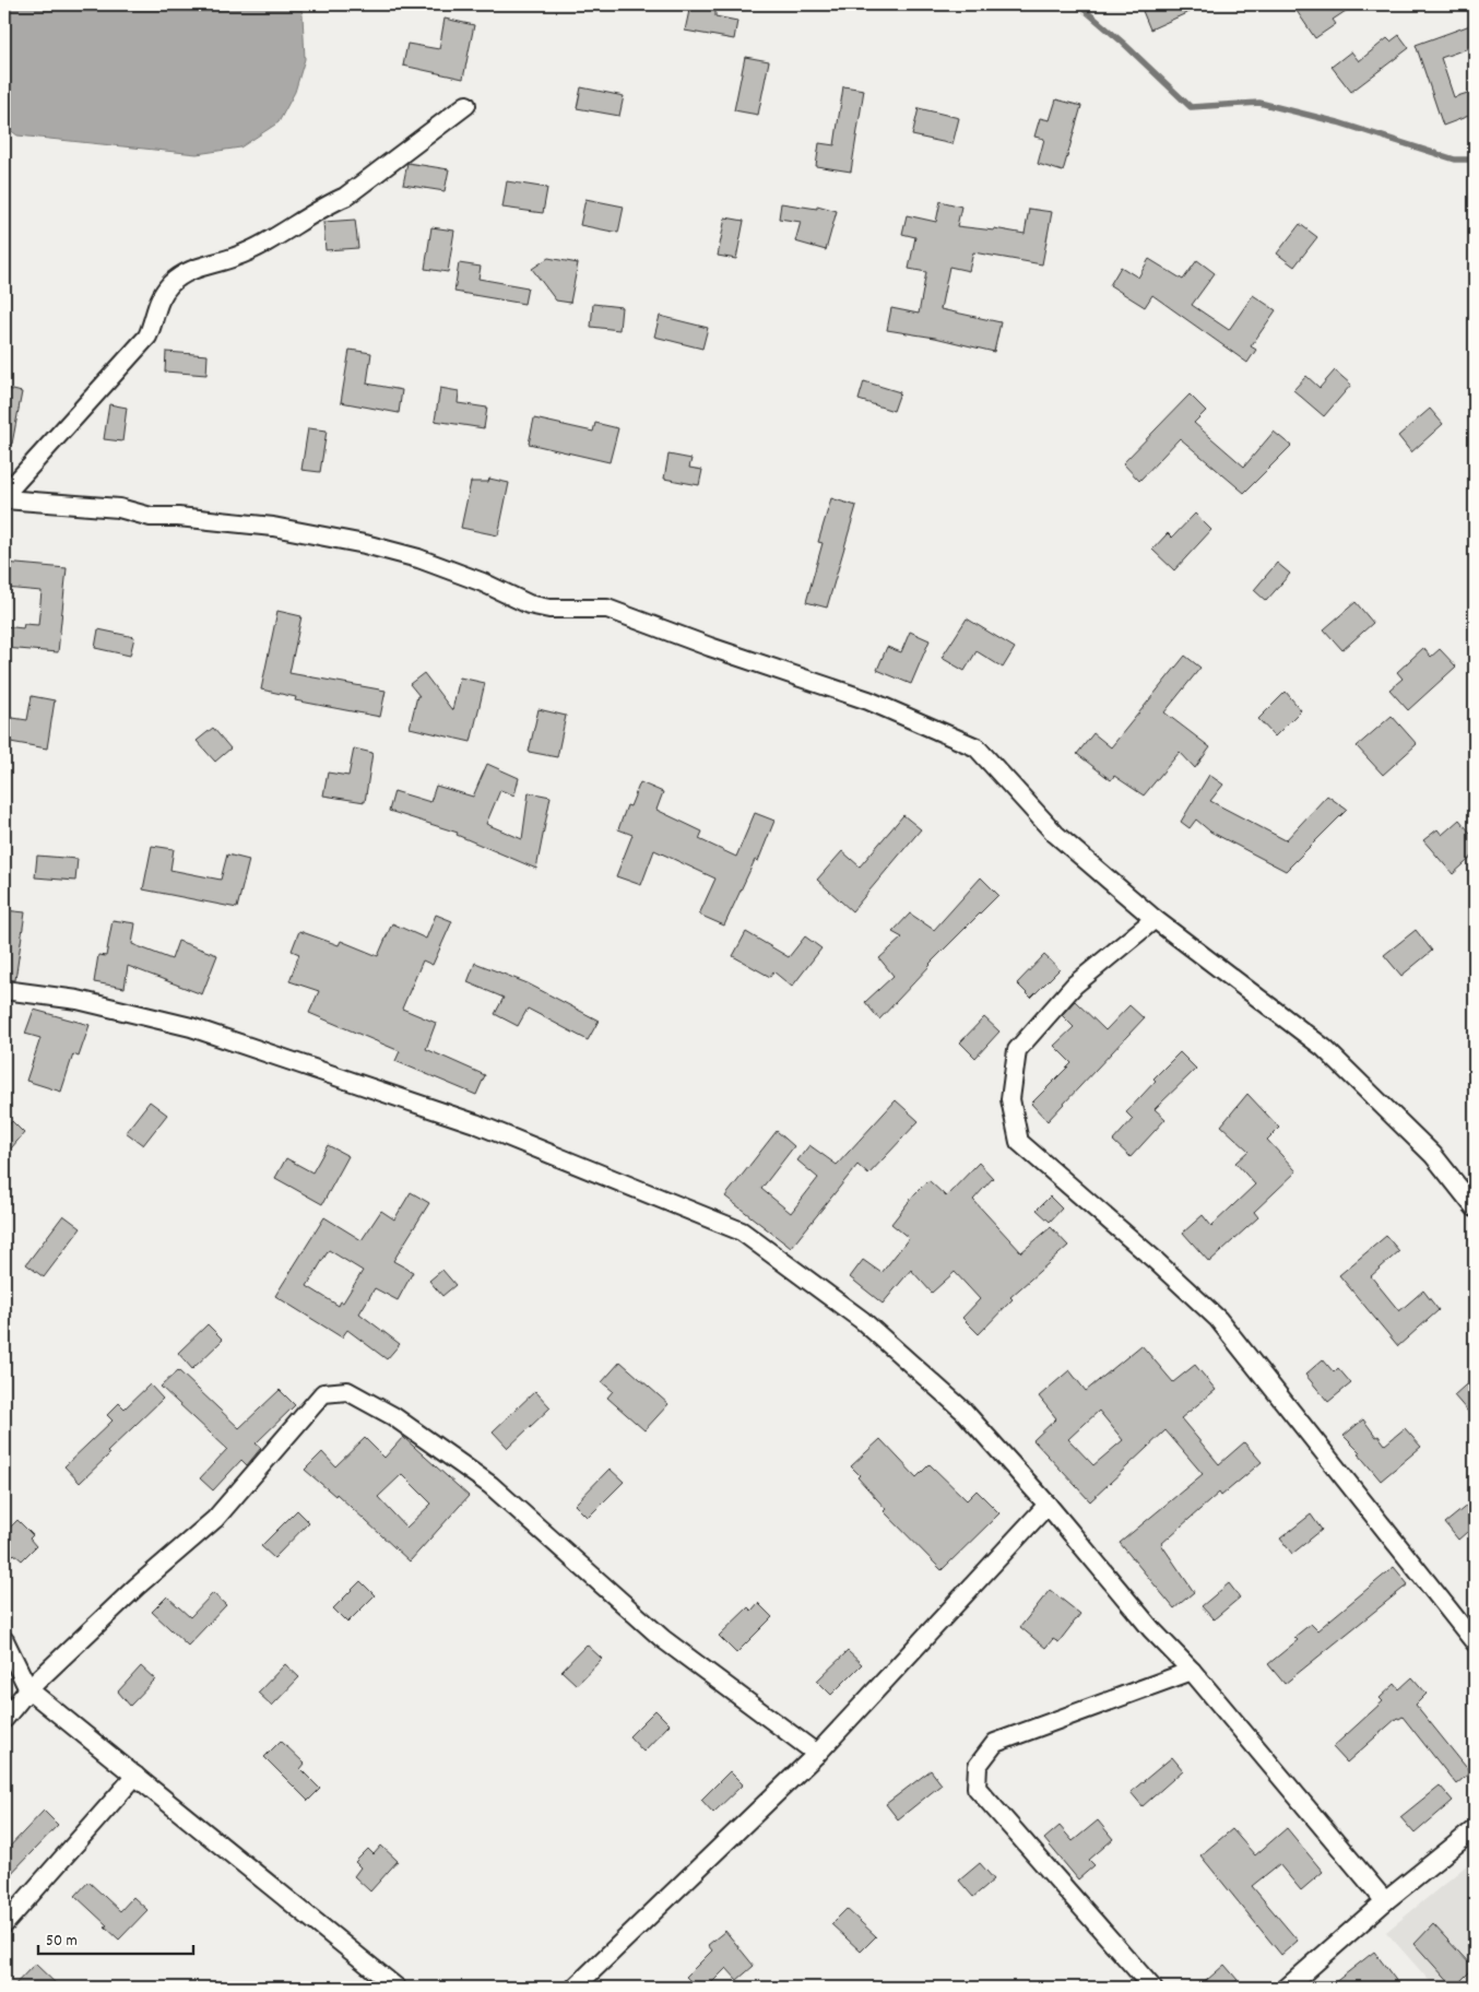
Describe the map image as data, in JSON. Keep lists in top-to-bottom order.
{
  "scale_bar": "50 m"
}
